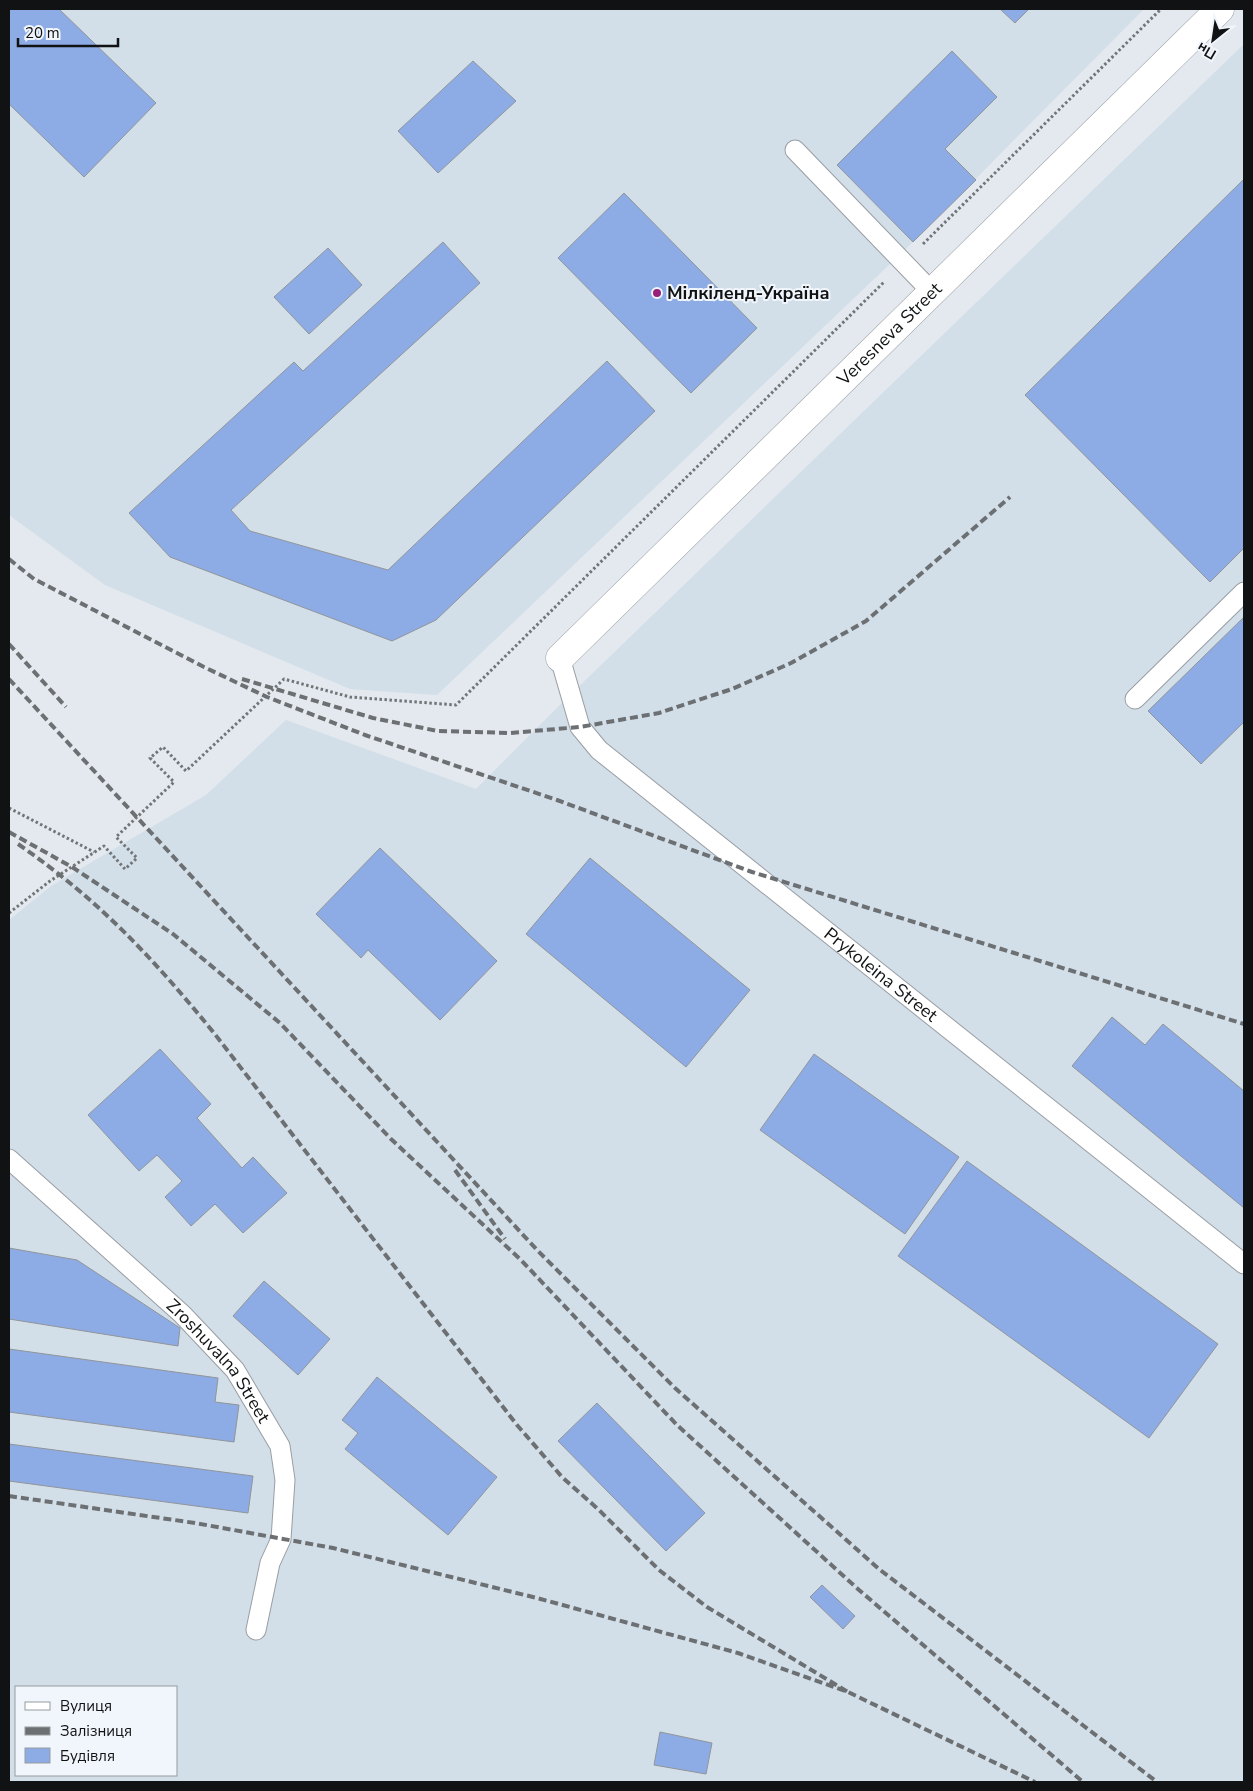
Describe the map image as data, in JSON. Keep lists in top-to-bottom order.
{
  "streets": {
    "street": ["Veresneva Street"],
    "lane": ["Prykoleina Street", "Zroshuvalna Street"]
  },
  "crossings": [
    ["Veresneva Street", "Prykoleina Street"]
  ],
  "places": ["Мілкіленд-Україна"],
  "legend": ["Вулиця", "Залізниця", "Будівля"],
  "scale_bar": "20 m",
  "north": "bottom left"
}
